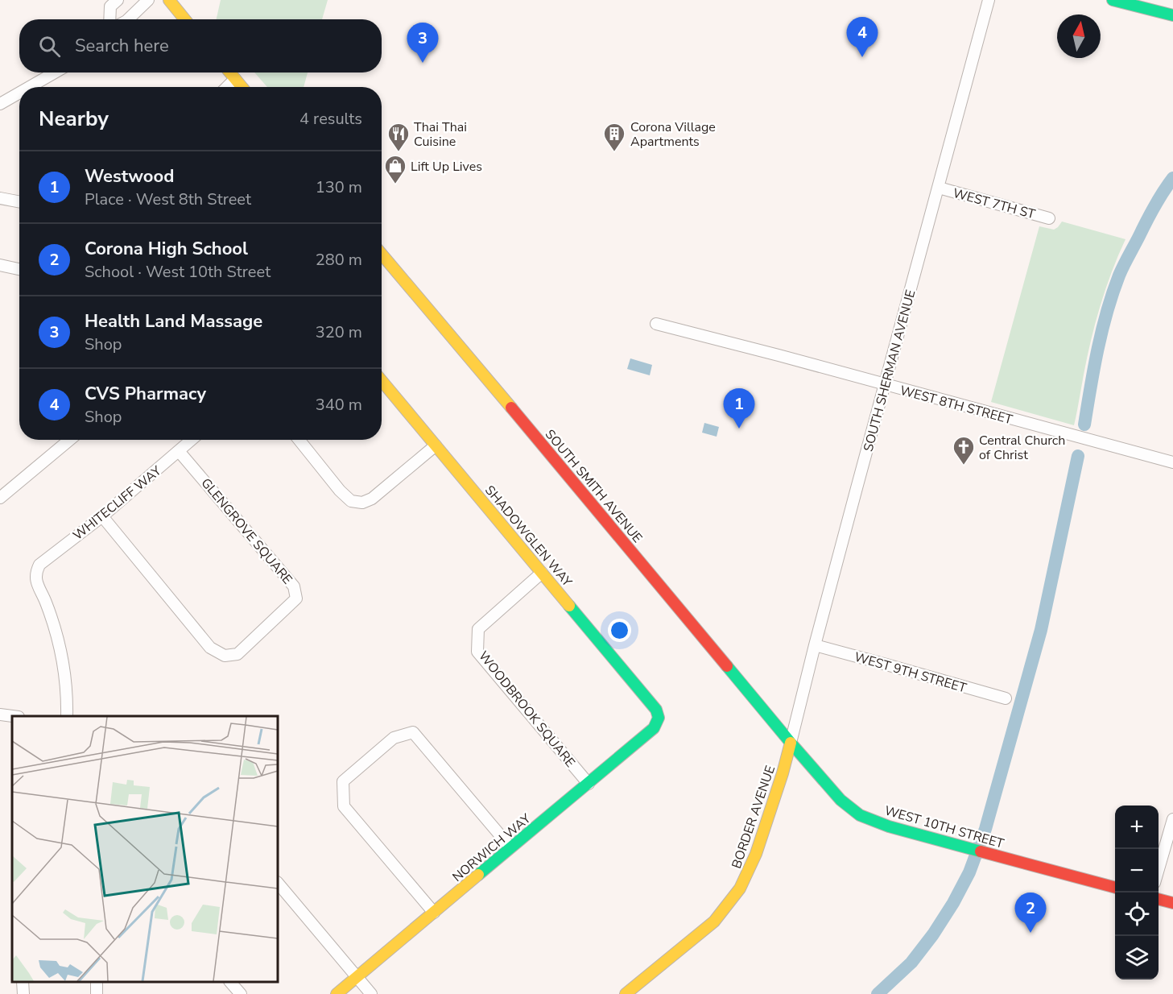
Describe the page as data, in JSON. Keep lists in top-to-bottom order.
{
  "streets": {
    "street": [
      "WEST 7TH ST",
      "SOUTH SHERMAN AVENUE",
      "WEST 8TH STREET",
      "SOUTH SMITH AVENUE",
      "WHITECLIFF WAY",
      "GLENGROVE SQUARE",
      "SHADOWGLEN WAY",
      "WEST 9TH STREET",
      "WOODBROOK SQUARE",
      "BORDER AVENUE",
      "WEST 10TH STREET",
      "NORWICH WAY"
    ]
  },
  "crossings": [
    ["WEST 7TH ST", "SOUTH SHERMAN AVENUE"],
    ["SOUTH SHERMAN AVENUE", "WEST 8TH STREET"],
    ["SOUTH SHERMAN AVENUE", "SOUTH SMITH AVENUE"],
    ["SOUTH SHERMAN AVENUE", "WEST 9TH STREET"],
    ["SOUTH SHERMAN AVENUE", "BORDER AVENUE"],
    ["SOUTH SHERMAN AVENUE", "WEST 10TH STREET"],
    ["SOUTH SMITH AVENUE", "BORDER AVENUE"],
    ["SOUTH SMITH AVENUE", "WEST 10TH STREET"],
    ["WHITECLIFF WAY", "GLENGROVE SQUARE"],
    ["SHADOWGLEN WAY", "WOODBROOK SQUARE"],
    ["SHADOWGLEN WAY", "NORWICH WAY"],
    ["WOODBROOK SQUARE", "NORWICH WAY"],
    ["BORDER AVENUE", "WEST 10TH STREET"]
  ],
  "places": {
    "restaurant": ["Thai Thai Cuisine"],
    "building": ["Corona Village Apartments"],
    "shop": ["Lift Up Lives"],
    "church": ["Central Church of Christ"]
  },
  "north": "top",
  "page": {
    "pins": [
      "4",
      "3",
      "1",
      "2"
    ],
    "search": "Search here",
    "heading": ["Nearby", "4 results"],
    "list": [
      {
        "mark": "1",
        "name": "Westwood",
        "note": "Place · West 8th Street",
        "value": "130 m"
      },
      {
        "mark": "2",
        "name": "Corona High School",
        "note": "School · West 10th Street",
        "value": "280 m"
      },
      {
        "mark": "3",
        "name": "Health Land Massage",
        "note": "Shop",
        "value": "320 m"
      },
      {
        "mark": "4",
        "name": "CVS Pharmacy",
        "note": "Shop",
        "value": "340 m"
      }
    ],
    "map_buttons": ["+", "−"]
  }
}
